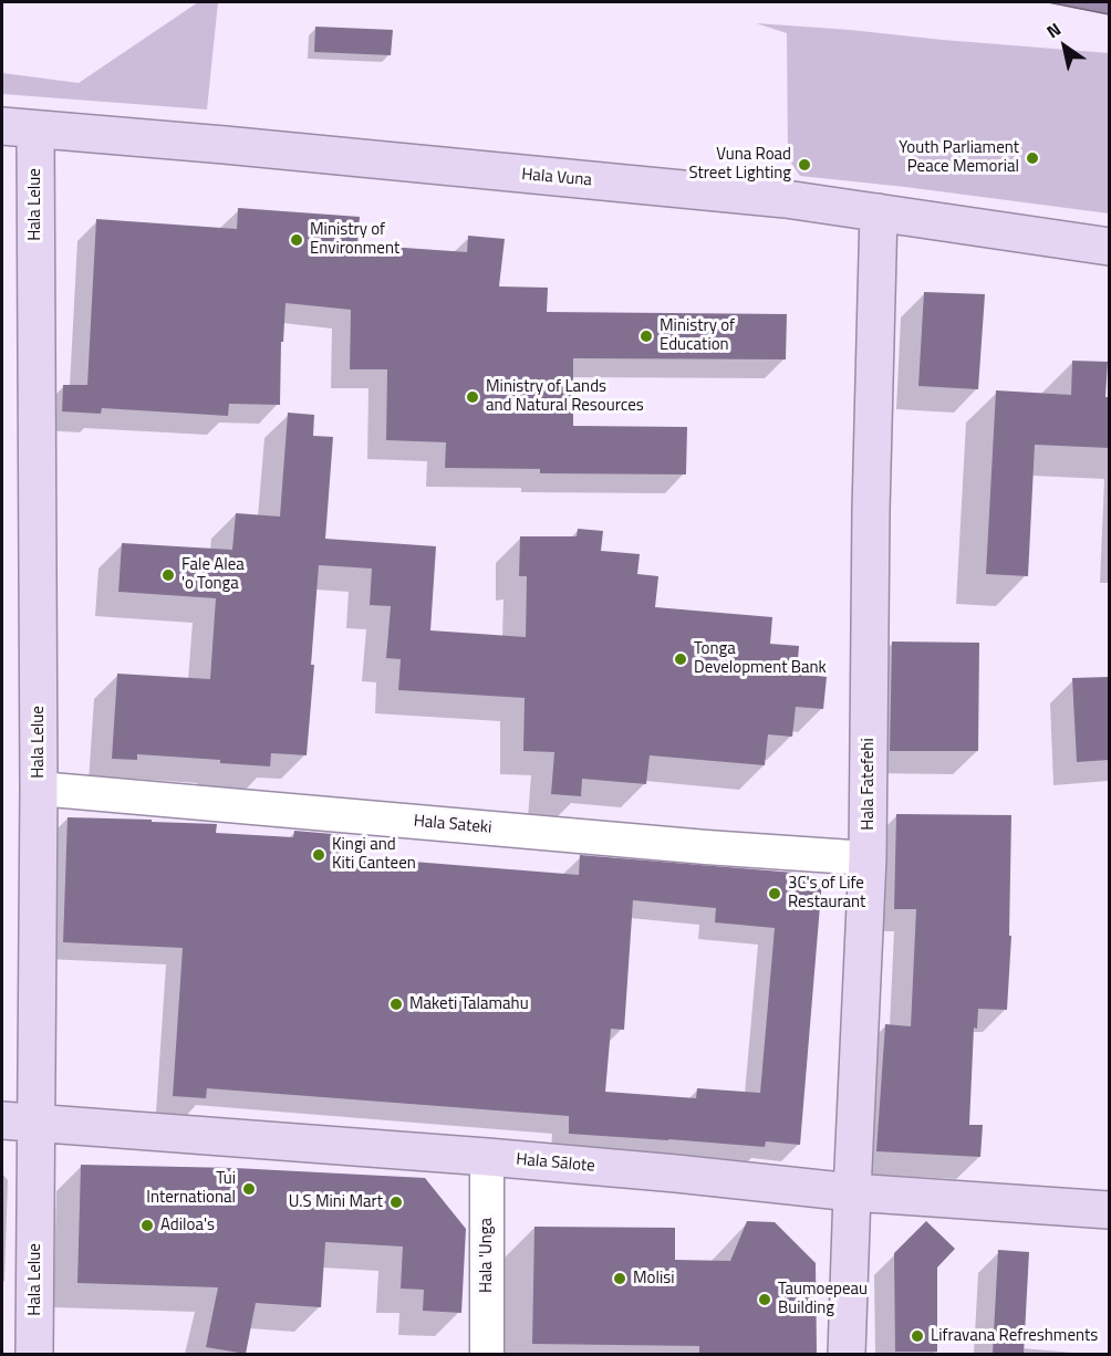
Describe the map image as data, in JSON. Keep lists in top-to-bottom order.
{
  "streets": {
    "main road": [
      "Hala Vuna",
      "Hala Lelue",
      "Hala Fatefehi",
      "Hala Sālote"
    ],
    "street": ["Hala Sateki", "Hala 'Unga"]
  },
  "crossings": [
    ["Hala Vuna", "Hala Lelue"],
    ["Hala Vuna", "Hala Fatefehi"],
    ["Hala Lelue", "Hala Sateki"],
    ["Hala Lelue", "Hala Sālote"],
    ["Hala Fatefehi", "Hala Sateki"],
    ["Hala Fatefehi", "Hala Sālote"],
    ["Hala Sālote", "Hala 'Unga"]
  ],
  "places": [
    "Youth Parliament Peace Memorial",
    "Vuna Road Street Lighting",
    "Ministry of Environment",
    "Ministry of Education",
    "Ministry of Lands and Natural Resources",
    "Fale Alea 'o Tonga",
    "Tonga Development Bank",
    "Kingi and Kiti Canteen",
    "3C's of Life Restaurant",
    "Maketi Talamahu",
    "Tui International",
    "U.S Mini Mart",
    "Adiloa's",
    "Molisi",
    "Taumoepeau Building",
    "Lifravana Refreshments"
  ],
  "north": "top left"
}
